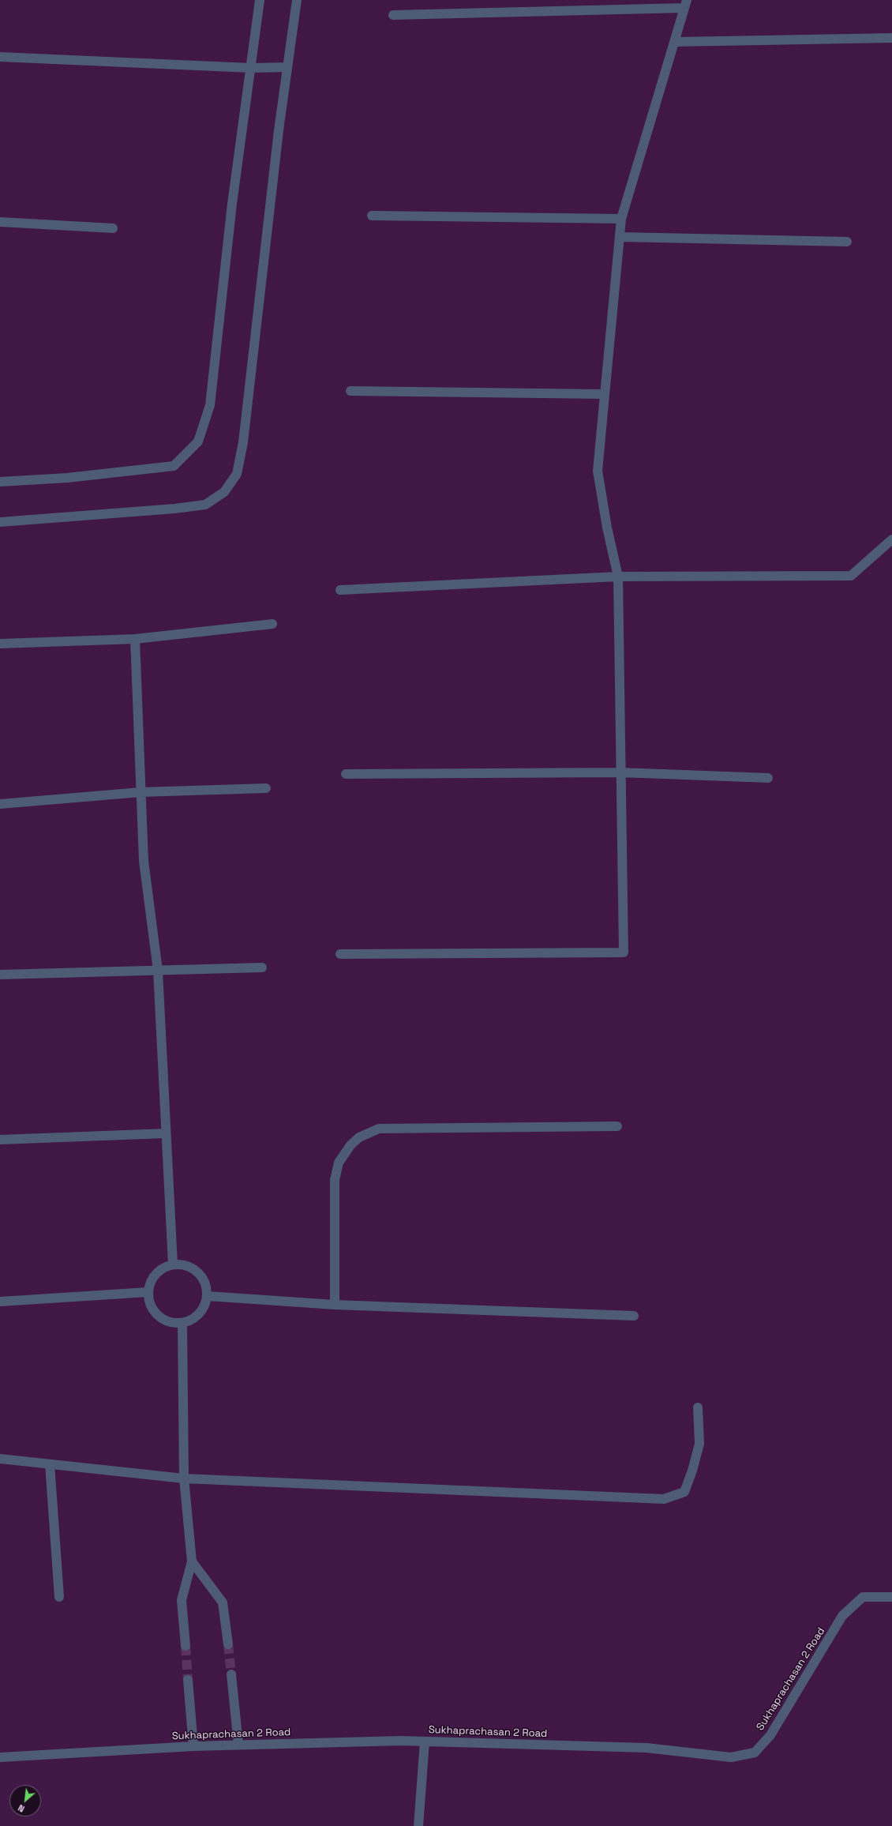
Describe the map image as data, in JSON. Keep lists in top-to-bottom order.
{
  "streets": {
    "street": ["Sukhaprachasan 2 Road"]
  },
  "north": "bottom left"
}
